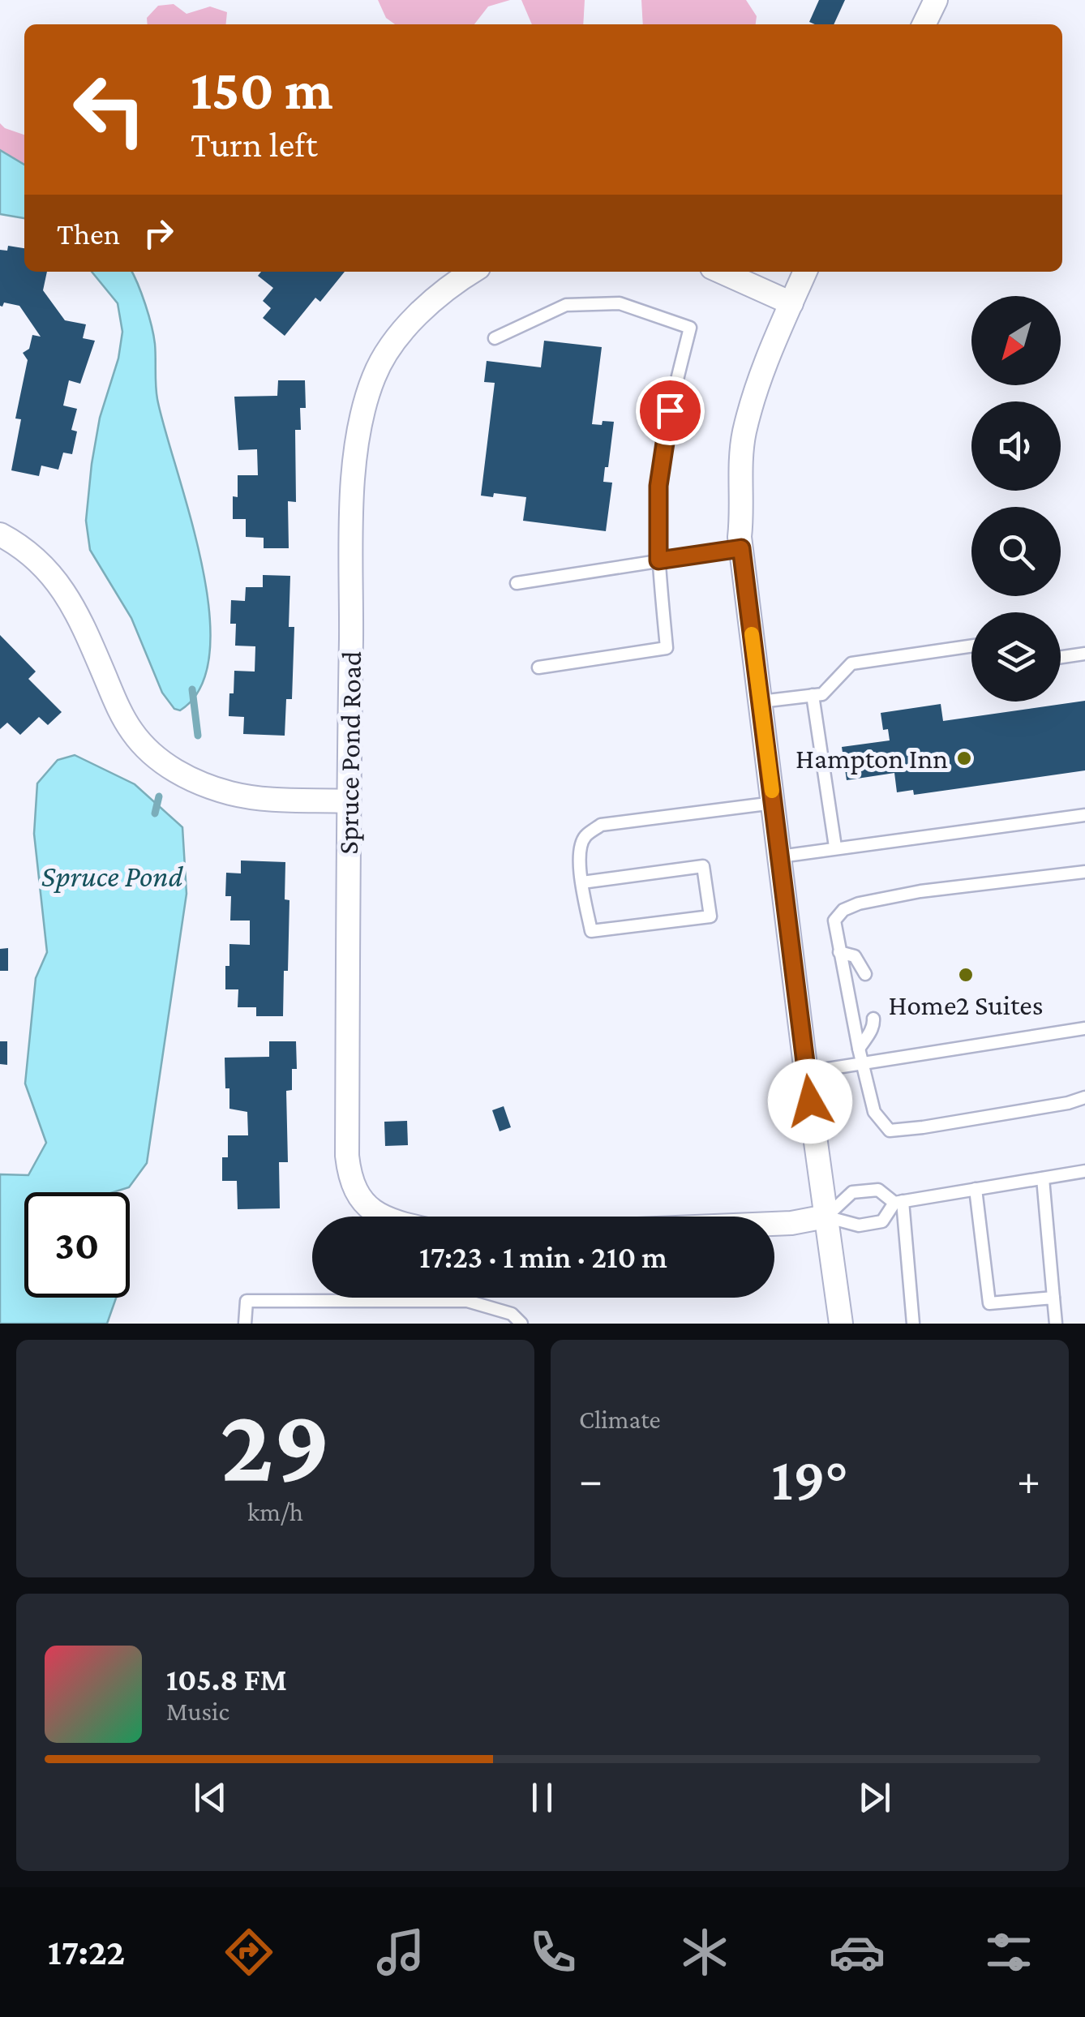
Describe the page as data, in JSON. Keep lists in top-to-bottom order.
{
  "streets": {
    "street": ["Spruce Pond Road"]
  },
  "water": ["Spruce Pond"],
  "places": ["Hampton Inn", "Home2 Suites"],
  "north": "bottom left",
  "page": {
    "turn": ["150 m", "Turn left"],
    "then": "Then",
    "limit": "30",
    "trip": "17:23 · 1 min · 210 m",
    "tile": [
      ["29", "km/h"],
      "Climate"
    ],
    "heat": ["−", "19°", "+"],
    "song": ["105.8 FM", "Music"],
    "tabs": "17:22"
  }
}
